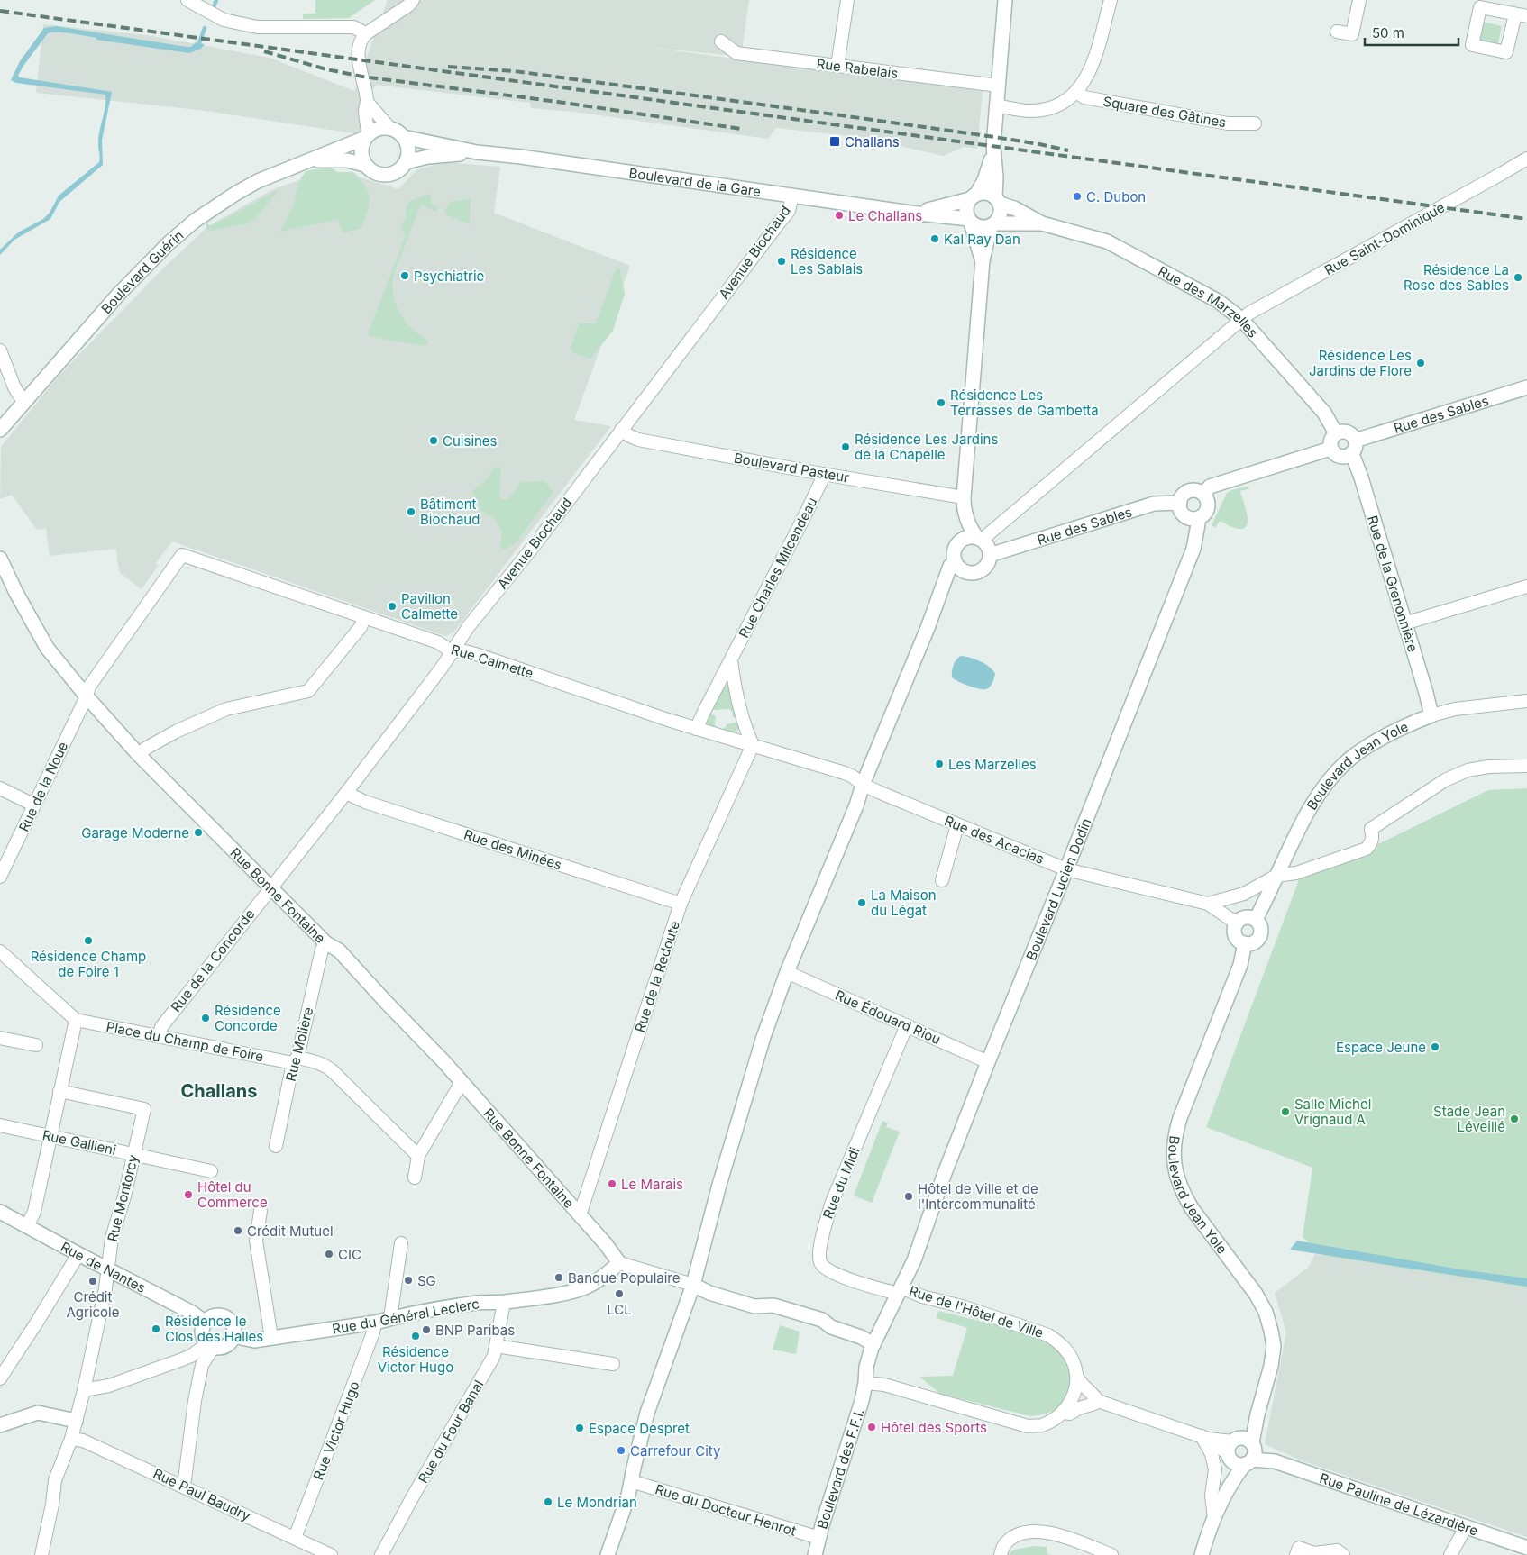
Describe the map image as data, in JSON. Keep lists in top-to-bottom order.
{
  "streets": {
    "street": [
      "Rue Rabelais",
      "Square des Gâtines",
      "Boulevard de la Gare",
      "Rue Saint-Dominique",
      "Avenue Biochaud",
      "Boulevard Guérin",
      "Rue des Marzelles",
      "Rue des Sables",
      "Boulevard Pasteur",
      "Rue Charles Milcendeau",
      "Rue de la Grenonnière",
      "Rue Calmette",
      "Boulevard Jean Yole",
      "Rue de la Noue",
      "Rue des Acacias",
      "Rue des Minées",
      "Boulevard Lucien Dodin",
      "Rue Bonne Fontaine",
      "Rue de la Concorde",
      "Rue de la Redoute",
      "Rue Édouard Riou",
      "Place du Champ de Foire",
      "Rue Molière",
      "Rue Gallieni",
      "Rue du Midi",
      "Rue Montorcy",
      "Rue de Nantes",
      "Rue de l'Hôtel de Ville",
      "Rue du Général Leclerc",
      "Rue Victor Hugo",
      "Rue du Four Banal",
      "Boulevard des F.F.I.",
      "Rue Paul Baudry",
      "Rue Pauline de Lézardière",
      "Rue du Docteur Henrot"
    ]
  },
  "crossings": [
    ["Boulevard de la Gare", "Avenue Biochaud"],
    ["Boulevard de la Gare", "Rue des Marzelles"],
    ["Rue Saint-Dominique", "Rue des Marzelles"],
    ["Rue Saint-Dominique", "Rue des Sables"],
    ["Avenue Biochaud", "Boulevard Pasteur"],
    ["Avenue Biochaud", "Rue Calmette"],
    ["Avenue Biochaud", "Rue des Minées"],
    ["Avenue Biochaud", "Rue Bonne Fontaine"],
    ["Avenue Biochaud", "Rue de la Concorde"],
    ["Rue des Marzelles", "Rue des Sables"],
    ["Rue des Marzelles", "Rue de la Grenonnière"],
    ["Rue des Sables", "Rue de la Grenonnière"],
    ["Rue des Sables", "Boulevard Lucien Dodin"],
    ["Boulevard Pasteur", "Rue Charles Milcendeau"],
    ["Rue Charles Milcendeau", "Rue Calmette"],
    ["Rue de la Grenonnière", "Boulevard Jean Yole"],
    ["Rue Calmette", "Rue de la Noue"],
    ["Rue Calmette", "Rue de la Redoute"],
    ["Boulevard Jean Yole", "Rue des Acacias"],
    ["Boulevard Jean Yole", "Rue Pauline de Lézardière"],
    ["Rue de la Noue", "Rue Bonne Fontaine"],
    ["Rue des Acacias", "Boulevard Lucien Dodin"],
    ["Rue des Minées", "Rue de la Redoute"],
    ["Boulevard Lucien Dodin", "Rue Édouard Riou"],
    ["Boulevard Lucien Dodin", "Rue du Midi"],
    ["Boulevard Lucien Dodin", "Rue de l'Hôtel de Ville"],
    ["Boulevard Lucien Dodin", "Boulevard des F.F.I."],
    ["Rue Bonne Fontaine", "Rue de la Concorde"],
    ["Rue Bonne Fontaine", "Rue de la Redoute"],
    ["Rue Bonne Fontaine", "Rue Molière"],
    ["Rue Bonne Fontaine", "Rue du Général Leclerc"],
    ["Rue de la Concorde", "Place du Champ de Foire"],
    ["Rue Édouard Riou", "Rue du Midi"],
    ["Place du Champ de Foire", "Rue Molière"],
    ["Rue Gallieni", "Rue Montorcy"],
    ["Rue du Midi", "Rue de l'Hôtel de Ville"],
    ["Rue du Midi", "Boulevard des F.F.I."],
    ["Rue Montorcy", "Rue de Nantes"],
    ["Rue Montorcy", "Rue Paul Baudry"],
    ["Rue de Nantes", "Rue du Général Leclerc"],
    ["Rue de l'Hôtel de Ville", "Boulevard des F.F.I."],
    ["Rue de l'Hôtel de Ville", "Rue Pauline de Lézardière"],
    ["Rue du Général Leclerc", "Rue Victor Hugo"],
    ["Rue du Général Leclerc", "Rue du Four Banal"],
    ["Rue Victor Hugo", "Rue Paul Baudry"],
    ["Boulevard des F.F.I.", "Rue du Docteur Henrot"]
  ],
  "districts": ["Challans"],
  "places": {
    "transit": ["Challans"],
    "other": [
      "C. Dubon",
      "Le Challans",
      "Kal Ray Dan",
      "Résidence Les Sablais",
      "Psychiatrie",
      "Résidence La Rose des Sables",
      "Résidence Les Jardins de Flore",
      "Résidence Les Terrasses de Gambetta",
      "Cuisines",
      "Résidence Les Jardins de la Chapelle",
      "Bâtiment Biochaud",
      "Pavillon Calmette",
      "Les Marzelles",
      "Garage Moderne",
      "La Maison du Légat",
      "Résidence Champ de Foire 1",
      "Résidence Concorde",
      "Espace Jeune",
      "Salle Michel Vrignaud A",
      "Stade Jean Léveillé",
      "Le Marais",
      "Hôtel du Commerce",
      "Hôtel de Ville et de l'Intercommunalité",
      "Crédit Mutuel",
      "CIC",
      "Banque Populaire",
      "SG",
      "Crédit Agricole",
      "LCL",
      "Résidence le Clos des Halles",
      "BNP Paribas",
      "Résidence Victor Hugo",
      "Hôtel des Sports",
      "Espace Despret",
      "Carrefour City",
      "Le Mondrian"
    ]
  },
  "scale_bar": "50 m"
}
